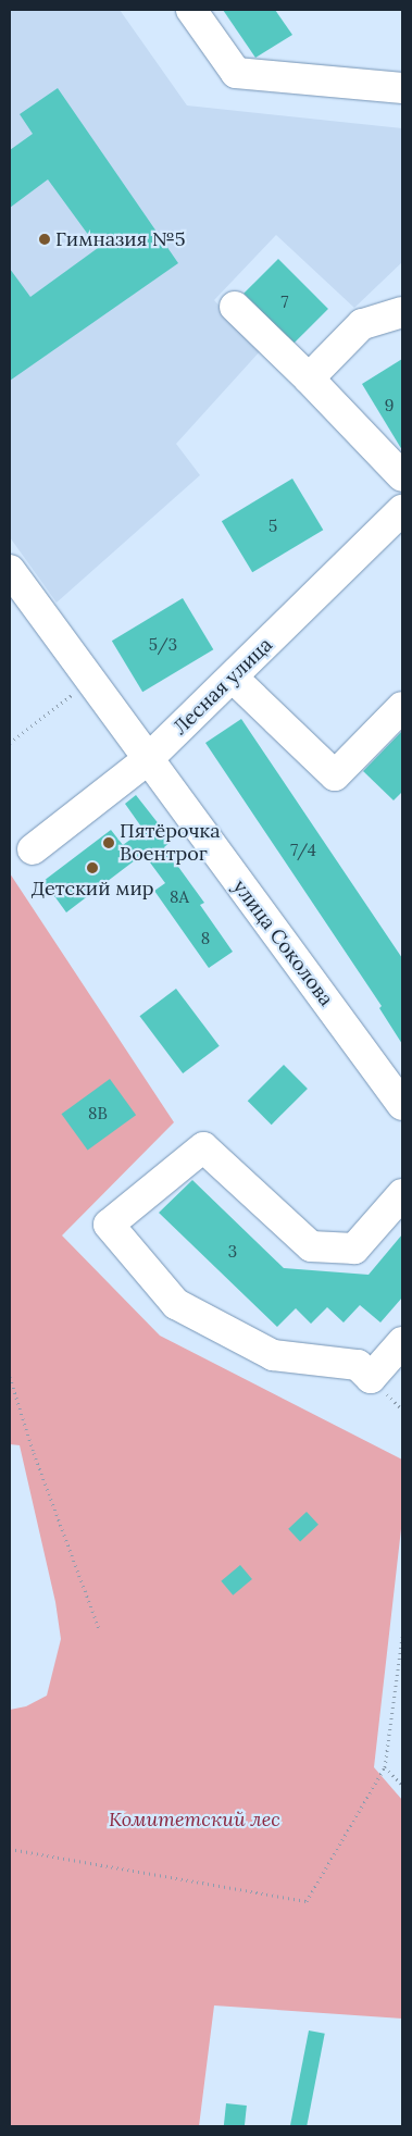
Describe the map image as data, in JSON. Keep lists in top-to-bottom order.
{
  "streets": {
    "street": ["Лесная улица", "улица Соколова"]
  },
  "crossings": [
    ["Лесная улица", "улица Соколова"]
  ],
  "parks": ["Комитетский лес"],
  "places": ["Гимназия №5", "Пятёрочка Воентрог", "Детский мир"],
  "house_numbers": [
    "7",
    "9",
    "5",
    "5/3",
    "7/4",
    "8А",
    "8",
    "8В",
    "3"
  ]
}
